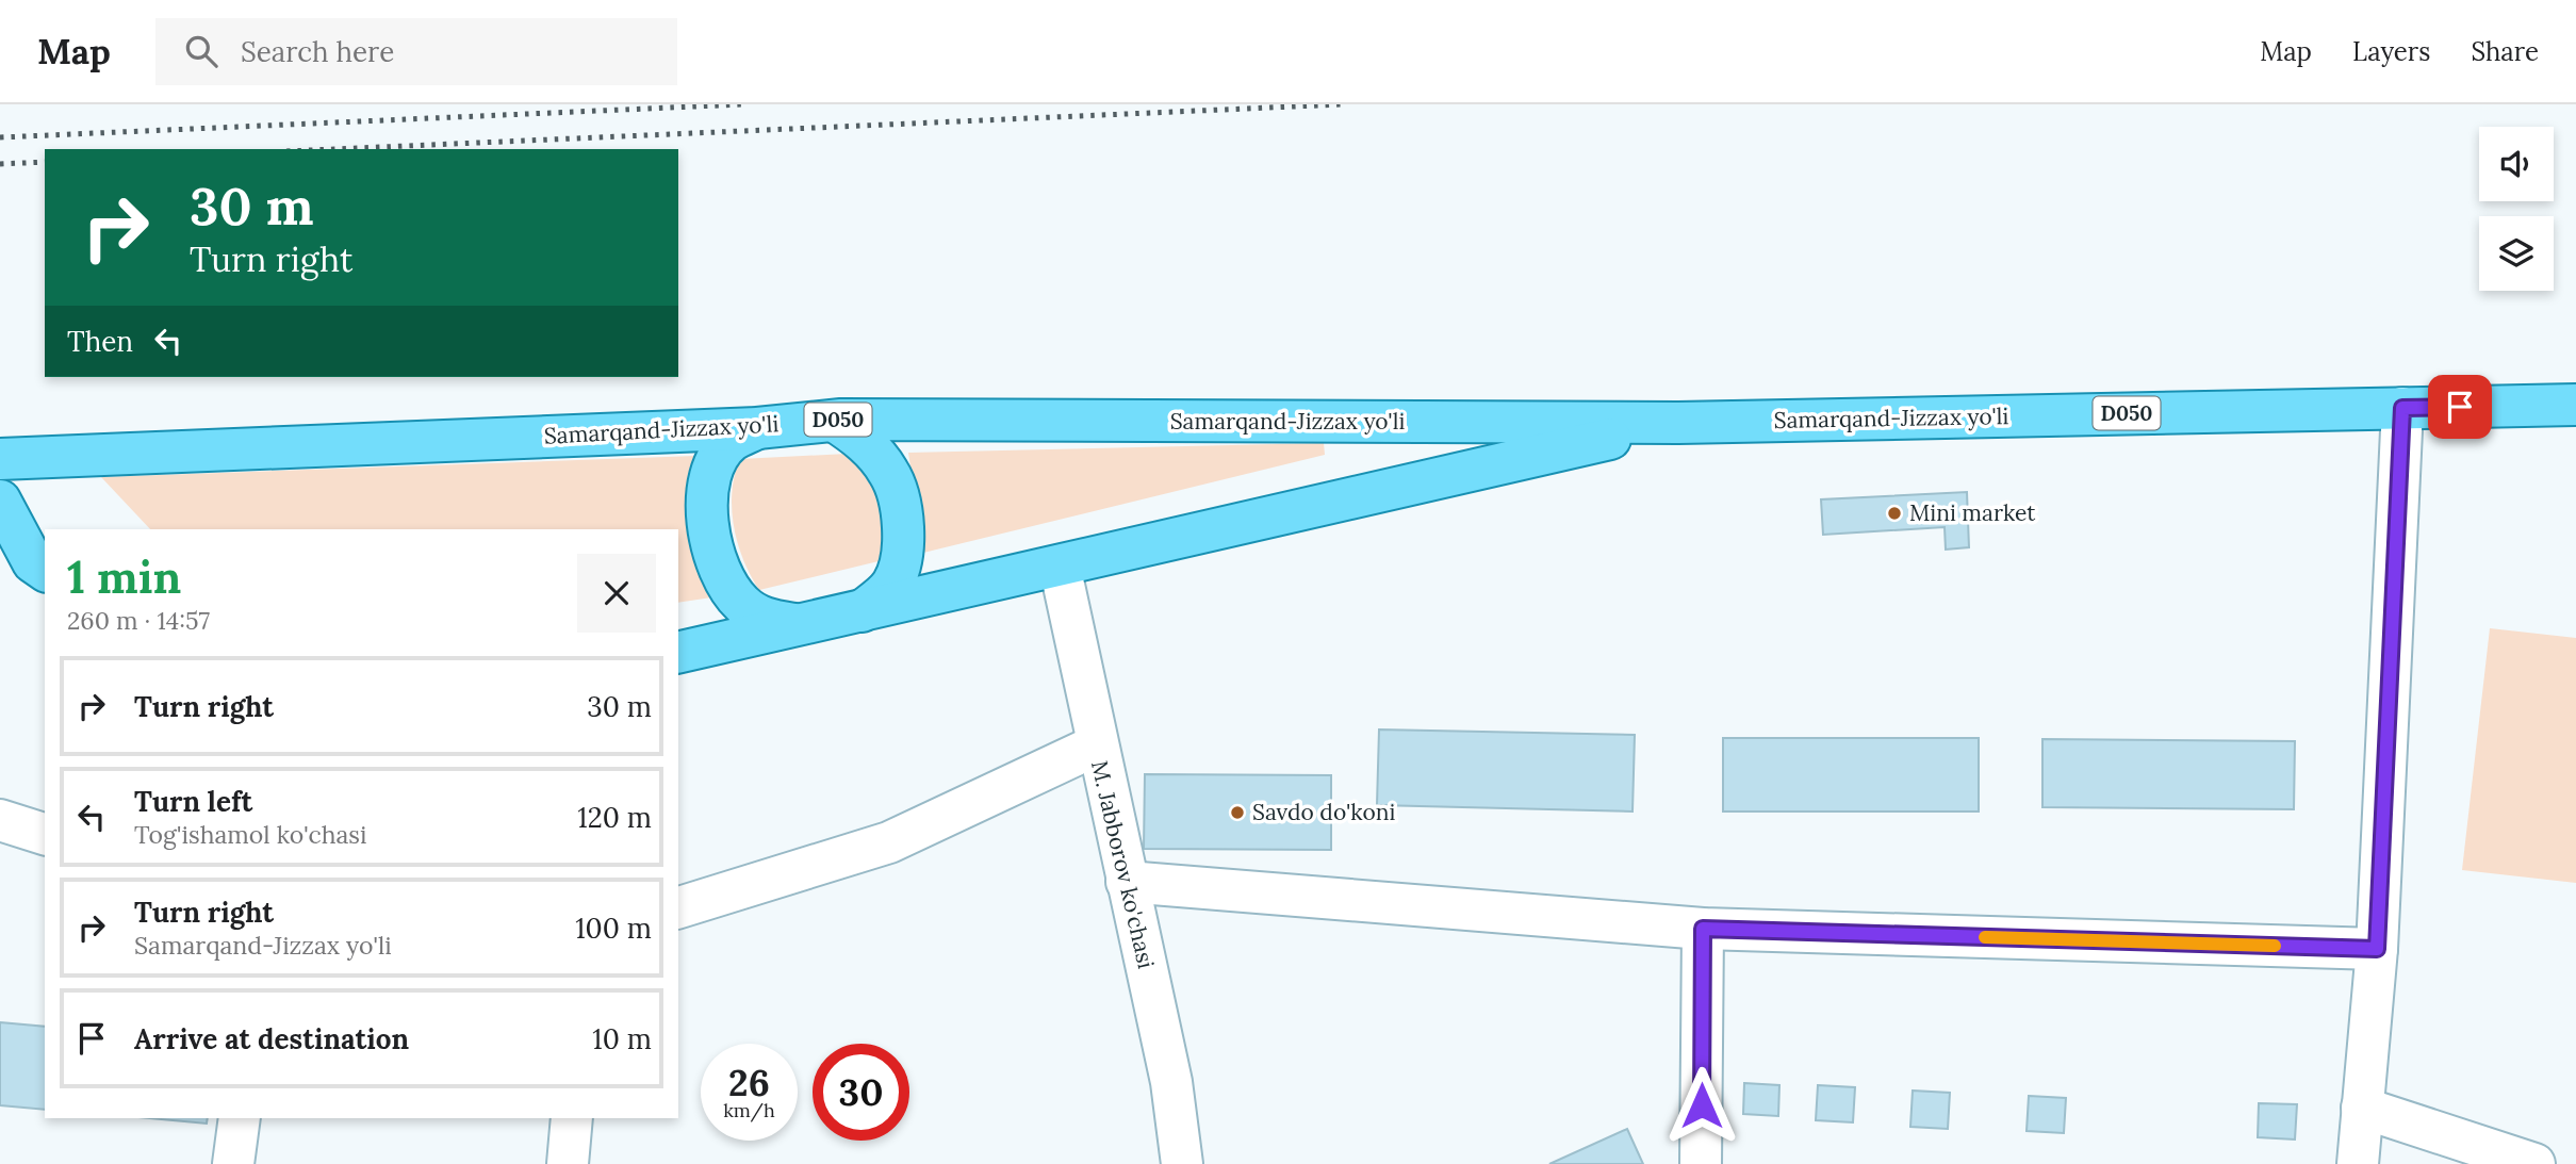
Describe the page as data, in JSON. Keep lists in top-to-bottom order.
{
  "streets": {
    "main road": ["D050", "Samarqand-Jizzax yo'li"],
    "street": ["M. Jabborov ko'chasi"]
  },
  "crossings": [
    ["D050", "Samarqand-Jizzax yo'li"],
    ["D050", "M. Jabborov ko'chasi"]
  ],
  "places": ["Mini market", "Savdo do'koni"],
  "page": {
    "header": "Map",
    "search": "Search here",
    "nav": ["Map", "Layers", "Share"],
    "turn": ["30 m", "Turn right"],
    "then": "Then",
    "heading": ["1 min", "260 m · 14:57"],
    "list": [
      {
        "name": "Turn right",
        "value": "30 m"
      },
      {
        "name": "Turn left",
        "note": "Tog'ishamol ko'chasi",
        "value": "120 m"
      },
      {
        "name": "Turn right",
        "note": "Samarqand-Jizzax yo'li",
        "value": "100 m"
      },
      {
        "name": "Arrive at destination",
        "value": "10 m"
      }
    ],
    "speed": "26 km/h",
    "limit": "30"
  }
}
